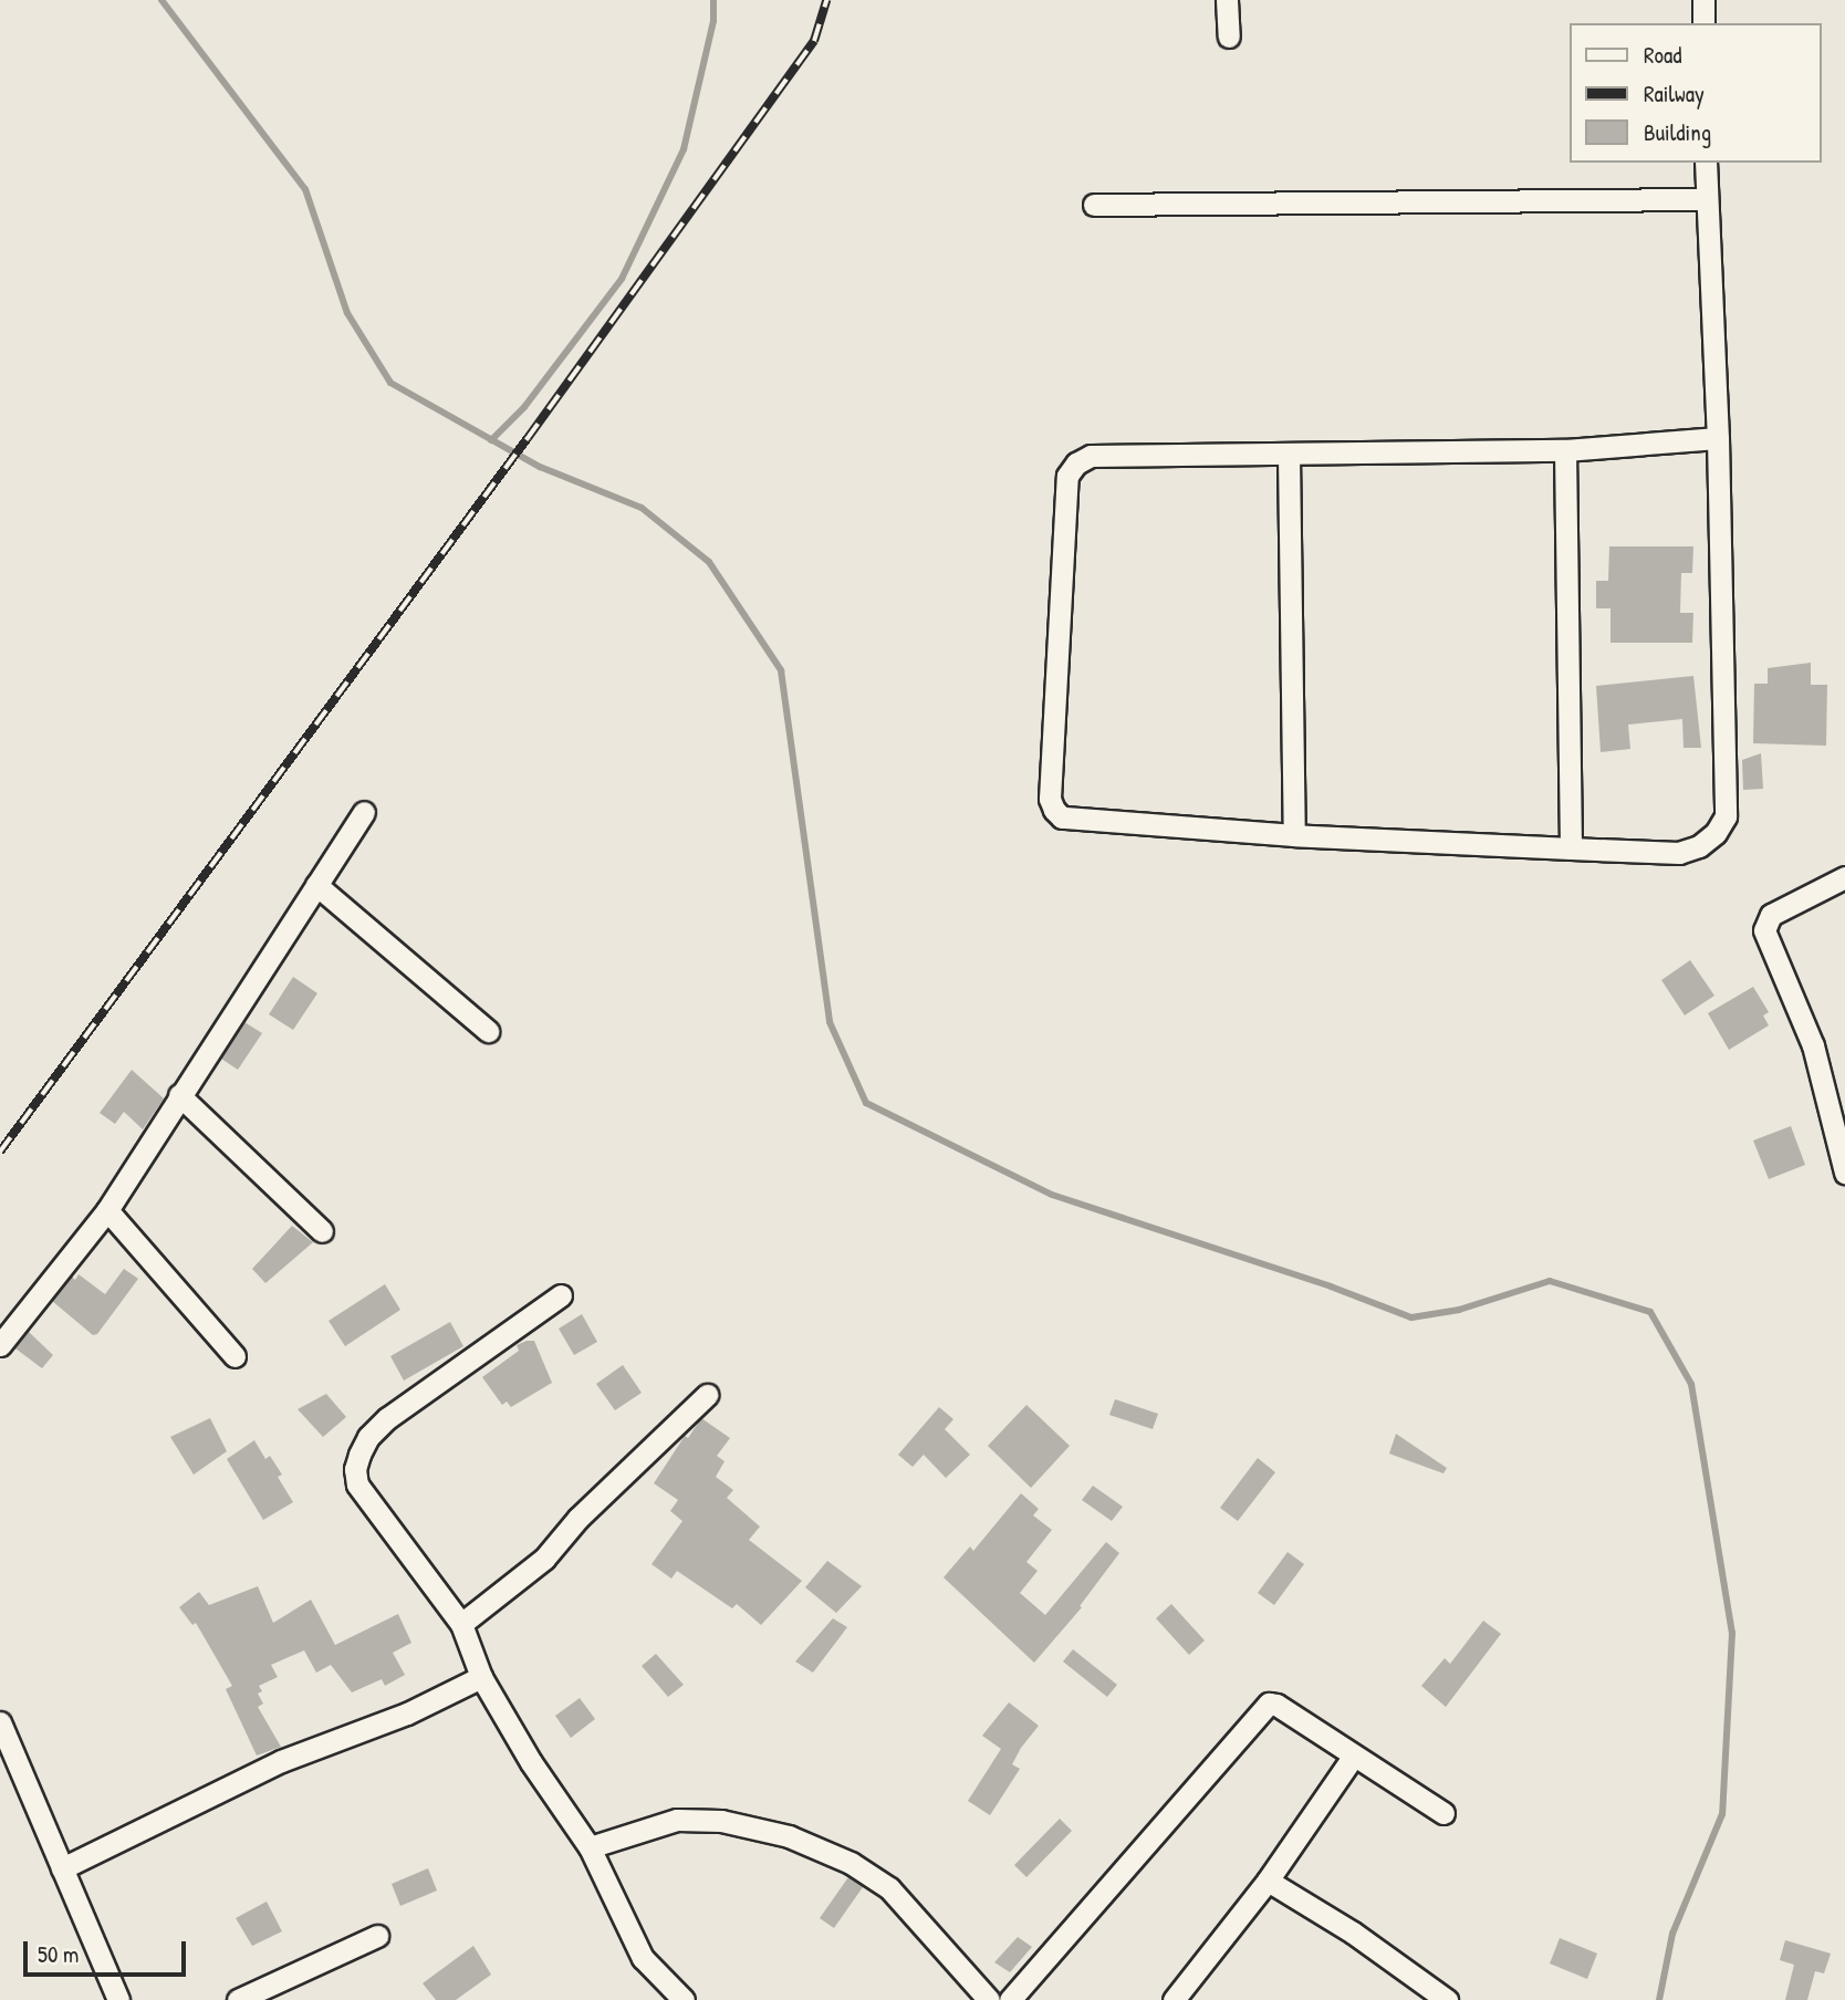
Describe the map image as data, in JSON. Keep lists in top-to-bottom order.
{
  "legend": ["Road", "Railway", "Building"],
  "scale_bar": "50 m"
}
